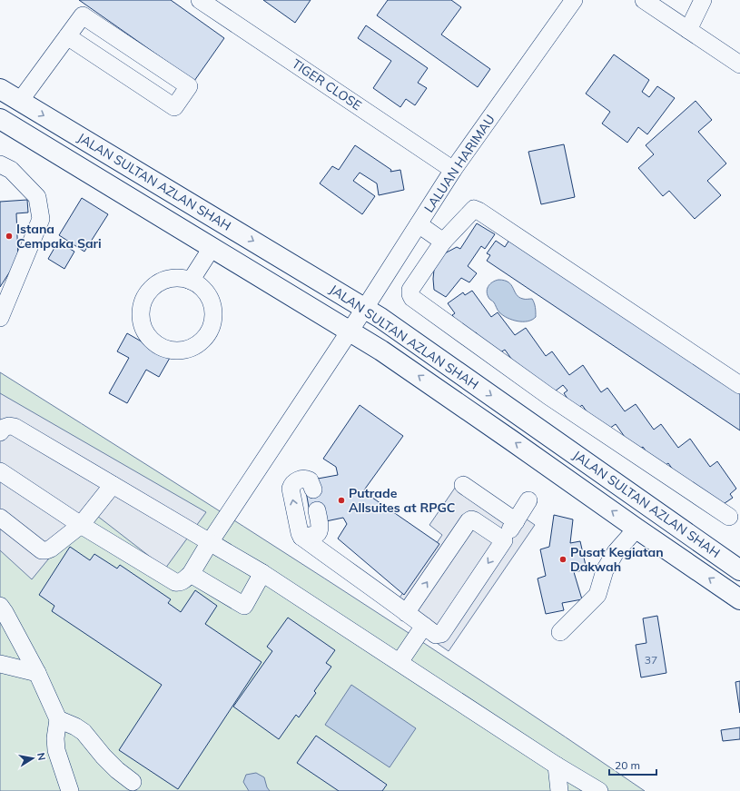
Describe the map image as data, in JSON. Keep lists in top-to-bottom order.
{
  "streets": {
    "main road": ["JALAN SULTAN AZLAN SHAH"],
    "street": ["TIGER CLOSE", "LALUAN HARIMAU"]
  },
  "crossings": [
    ["TIGER CLOSE", "LALUAN HARIMAU"],
    ["LALUAN HARIMAU", "JALAN SULTAN AZLAN SHAH"]
  ],
  "places": ["Istana Cempaka Sari", "Putrade Allsuites at RPGC", "Pusat Kegiatan Dakwah"],
  "house_numbers": ["37"],
  "scale_bar": "20 m",
  "north": "right"
}
